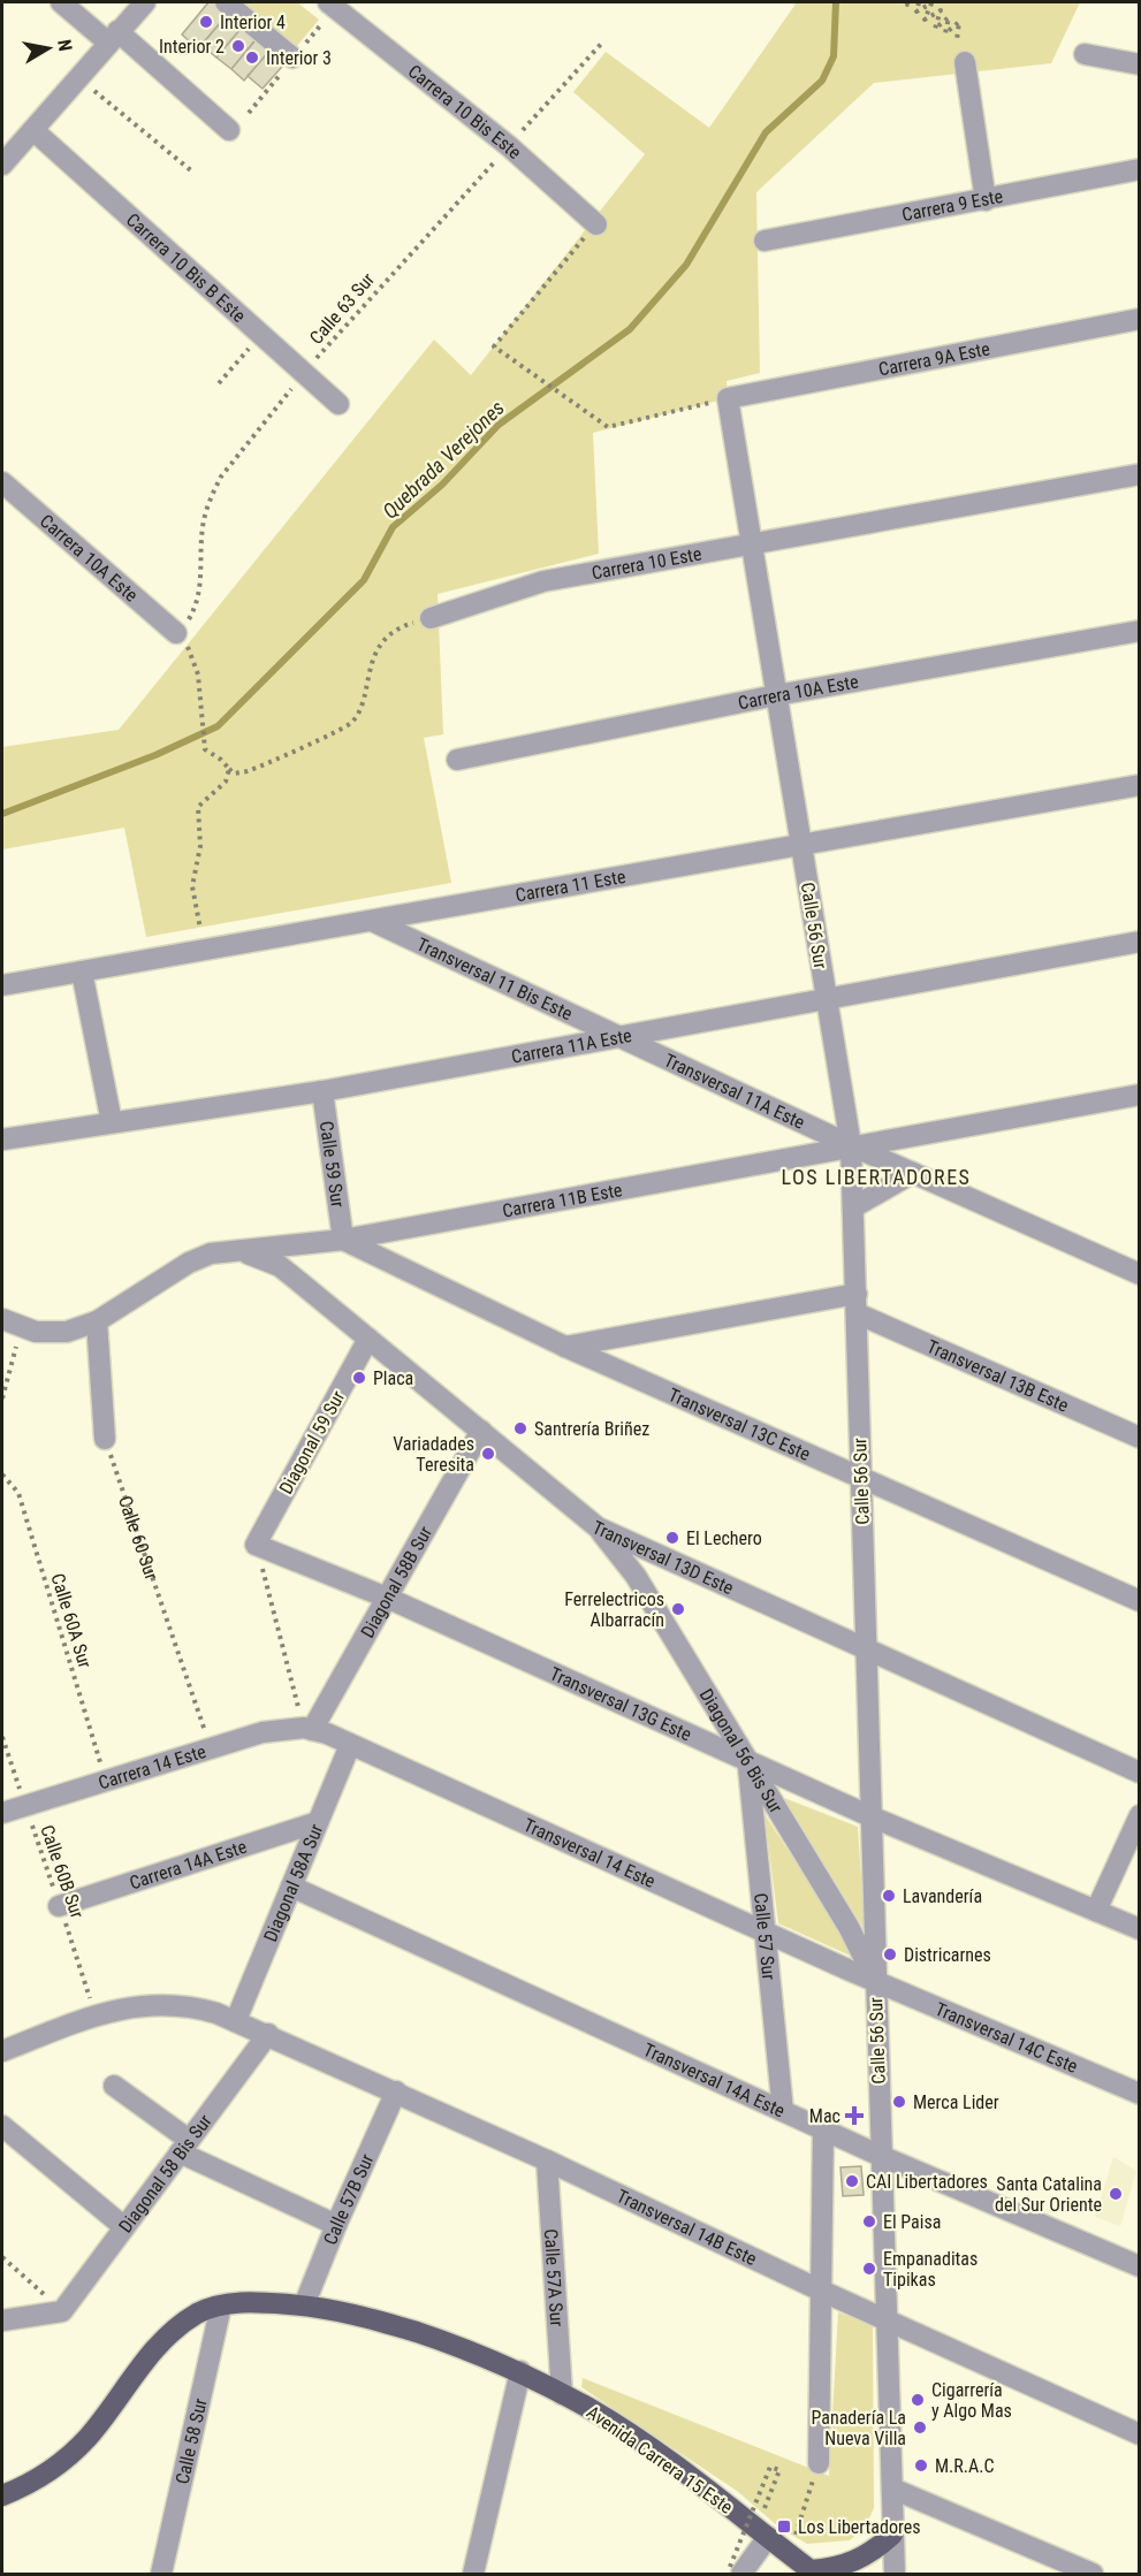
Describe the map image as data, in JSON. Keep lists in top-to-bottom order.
{
  "streets": {
    "main road": ["Avenida Carrera 15 Este"],
    "street": [
      "Carrera 10 Bis Este",
      "Carrera 9 Este",
      "Carrera 10 Bis B Este",
      "Carrera 9A Este",
      "Carrera 10A Este",
      "Carrera 10 Este",
      "Carrera 11 Este",
      "Calle 56 Sur",
      "Transversal 11 Bis Este",
      "Carrera 11A Este",
      "Transversal 11A Este",
      "Calle 59 Sur",
      "Carrera 11B Este",
      "Transversal 13B Este",
      "Transversal 13C Este",
      "Diagonal 59 Sur",
      "Transversal 13D Este",
      "Diagonal 58B Sur",
      "Transversal 13G Este",
      "Diagonal 56 Bis Sur",
      "Carrera 14 Este",
      "Transversal 14 Este",
      "Carrera 14A Este",
      "Diagonal 58A Sur",
      "Calle 57 Sur",
      "Transversal 14C Este",
      "Transversal 14A Este",
      "Diagonal 58 Bis Sur",
      "Calle 57B Sur",
      "Transversal 14B Este",
      "Calle 57A Sur",
      "Calle 58 Sur"
    ],
    "path": [
      "Calle 63 Sur",
      "Calle 60 Sur",
      "Calle 60A Sur",
      "Calle 60B Sur"
    ]
  },
  "crossings": [
    ["Carrera 10 Bis Este", "Calle 63 Sur"],
    ["Carrera 10 Bis B Este", "Calle 63 Sur"],
    ["Calle 63 Sur", "Carrera 10A Este"],
    ["Carrera 9A Este", "Calle 56 Sur"],
    ["Carrera 10A Este", "Calle 56 Sur"],
    ["Carrera 10 Este", "Calle 56 Sur"],
    ["Carrera 11 Este", "Calle 56 Sur"],
    ["Carrera 11 Este", "Transversal 11 Bis Este"],
    ["Calle 56 Sur", "Carrera 11A Este"],
    ["Calle 56 Sur", "Transversal 11A Este"],
    ["Calle 56 Sur", "Carrera 11B Este"],
    ["Calle 56 Sur", "Transversal 13B Este"],
    ["Calle 56 Sur", "Transversal 13C Este"],
    ["Calle 56 Sur", "Transversal 13D Este"],
    ["Calle 56 Sur", "Transversal 13G Este"],
    ["Calle 56 Sur", "Diagonal 56 Bis Sur"],
    ["Calle 56 Sur", "Transversal 14 Este"],
    ["Calle 56 Sur", "Transversal 14C Este"],
    ["Calle 56 Sur", "Transversal 14A Este"],
    ["Calle 56 Sur", "Transversal 14B Este"],
    ["Transversal 11 Bis Este", "Carrera 11A Este"],
    ["Transversal 11 Bis Este", "Transversal 11A Este"],
    ["Carrera 11A Este", "Transversal 11A Este"],
    ["Carrera 11A Este", "Calle 59 Sur"],
    ["Transversal 11A Este", "Carrera 11B Este"],
    ["Calle 59 Sur", "Carrera 11B Este"],
    ["Calle 59 Sur", "Transversal 13C Este"],
    ["Carrera 11B Este", "Transversal 13C Este"],
    ["Carrera 11B Este", "Transversal 13D Este"],
    ["Diagonal 59 Sur", "Transversal 13D Este"],
    ["Diagonal 59 Sur", "Transversal 13G Este"],
    ["Calle 60 Sur", "Carrera 14 Este"],
    ["Transversal 13D Este", "Diagonal 58B Sur"],
    ["Transversal 13D Este", "Diagonal 56 Bis Sur"],
    ["Diagonal 58B Sur", "Transversal 13G Este"],
    ["Diagonal 58B Sur", "Carrera 14 Este"],
    ["Diagonal 58B Sur", "Transversal 14 Este"],
    ["Calle 60A Sur", "Carrera 14 Este"],
    ["Transversal 13G Este", "Diagonal 56 Bis Sur"],
    ["Transversal 13G Este", "Calle 57 Sur"],
    ["Diagonal 56 Bis Sur", "Transversal 14 Este"],
    ["Diagonal 56 Bis Sur", "Calle 57 Sur"],
    ["Diagonal 56 Bis Sur", "Transversal 14C Este"],
    ["Carrera 14 Este", "Transversal 14 Este"],
    ["Carrera 14 Este", "Calle 60B Sur"],
    ["Transversal 14 Este", "Diagonal 58A Sur"],
    ["Transversal 14 Este", "Calle 57 Sur"],
    ["Transversal 14 Este", "Transversal 14C Este"],
    ["Carrera 14A Este", "Calle 60B Sur"],
    ["Carrera 14A Este", "Diagonal 58A Sur"],
    ["Calle 60B Sur", "Transversal 14B Este"],
    ["Diagonal 58A Sur", "Transversal 14A Este"],
    ["Diagonal 58A Sur", "Transversal 14B Este"],
    ["Calle 57 Sur", "Transversal 14A Este"],
    ["Diagonal 58 Bis Sur", "Transversal 14B Este"],
    ["Calle 57B Sur", "Transversal 14B Este"],
    ["Calle 57B Sur", "Avenida Carrera 15 Este"],
    ["Transversal 14B Este", "Calle 57A Sur"],
    ["Calle 57A Sur", "Avenida Carrera 15 Este"],
    ["Calle 58 Sur", "Avenida Carrera 15 Este"]
  ],
  "districts": ["LOS LIBERTADORES"],
  "water": ["Quebrada Verejones"],
  "places": {
    "other": [
      "Interior 4",
      "Interior 2",
      "Interior 3",
      "Placa",
      "Santrería Briñez",
      "Variadades Teresita",
      "El Lechero",
      "Ferrelectricos Albarracín",
      "Lavandería",
      "Districarnes",
      "Merca Lider",
      "CAI Libertadores",
      "Santa Catalina del Sur Oriente",
      "El Paisa",
      "Empanaditas Tipikas",
      "Cigarrería y Algo Mas",
      "Panadería La Nueva Villa",
      "M.R.A.C"
    ],
    "health": ["Mac"],
    "transit": ["Los Libertadores"]
  },
  "north": "right"
}
